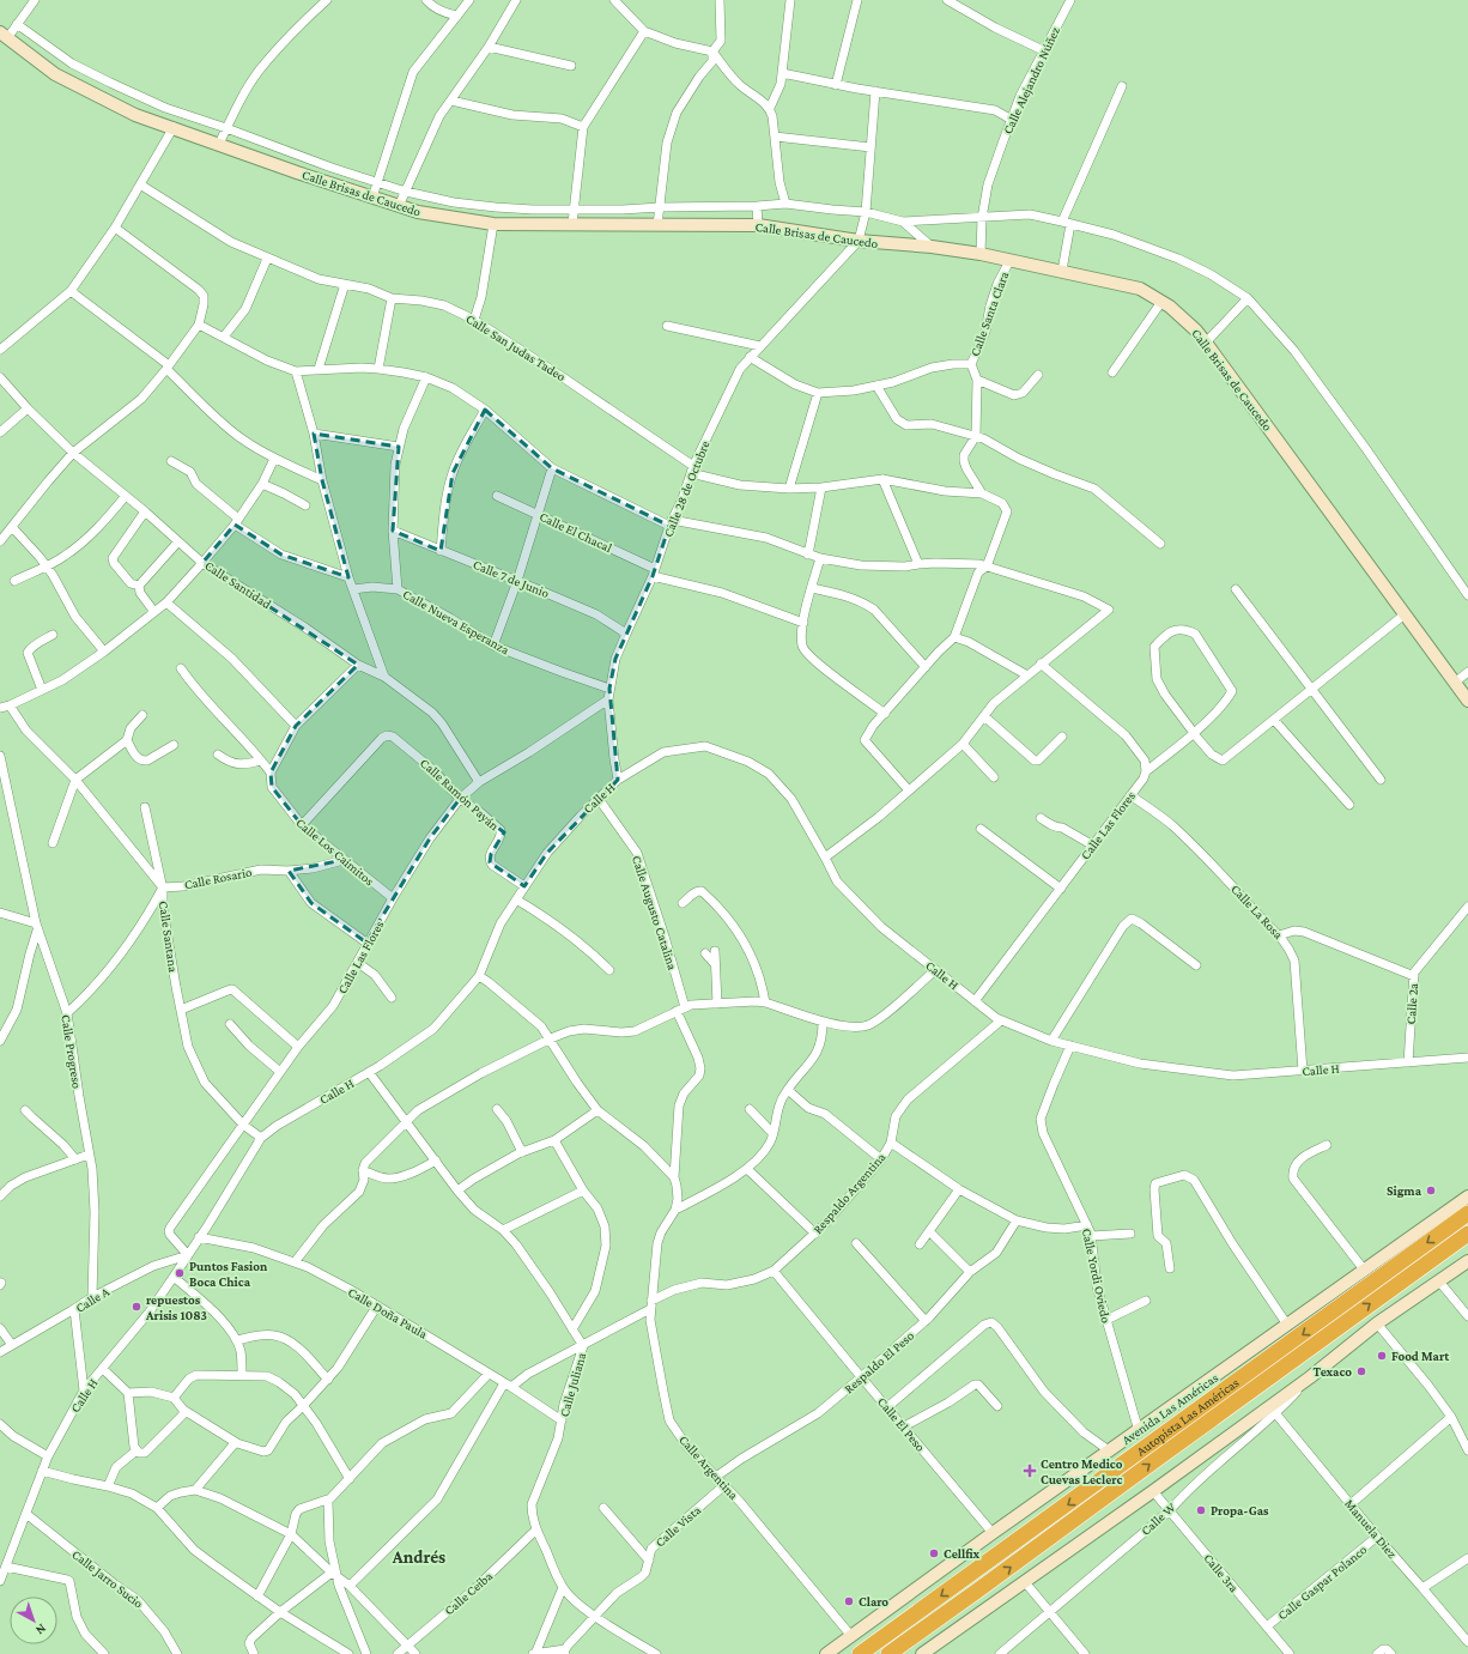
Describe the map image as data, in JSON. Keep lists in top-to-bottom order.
{
  "streets": {
    "highway": ["Autopista Las Américas"],
    "street": [
      "Calle Alejandro Núñez",
      "Calle Brisas de Caucedo",
      "Calle Santa Clara",
      "Calle San Judas Tadeo",
      "Calle 28 de Octubre",
      "Calle El Chacal",
      "Calle 7 de Junio",
      "Calle Santidad",
      "Calle Nueva Esperanza",
      "Calle Ramón Payán",
      "Calle H",
      "Calle Las Flores",
      "Calle Los Caimitos",
      "Calle Rosario",
      "Calle La Rosa",
      "Calle Augusto Catalina",
      "Calle Santana",
      "Calle 2a",
      "Calle Progreso",
      "Respaldo Argentina",
      "Calle Yordi Oviedo",
      "Calle A",
      "Calle Doña Paula",
      "Respaldo El Peso",
      "Calle Juliana",
      "Avenida Las Américas",
      "Calle El Peso",
      "Calle Argentina",
      "Calle W",
      "Calle Vista",
      "Manuela Diez",
      "Calle 3ra",
      "Calle Jarro Sucio",
      "Calle Gaspar Polanco",
      "Calle Ceiba"
    ]
  },
  "crossings": [
    ["Calle Alejandro Núñez", "Calle Brisas de Caucedo"],
    ["Calle Brisas de Caucedo", "Calle Santa Clara"],
    ["Calle Brisas de Caucedo", "Calle 28 de Octubre"],
    ["Calle Santa Clara", "Calle 28 de Octubre"],
    ["Calle San Judas Tadeo", "Calle 28 de Octubre"],
    ["Calle 28 de Octubre", "Calle El Chacal"],
    ["Calle 28 de Octubre", "Calle 7 de Junio"],
    ["Calle 28 de Octubre", "Calle Nueva Esperanza"],
    ["Calle 28 de Octubre", "Calle H"],
    ["Calle 28 de Octubre", "Calle Las Flores"],
    ["Calle Santidad", "Calle Las Flores"],
    ["Calle Ramón Payán", "Calle H"],
    ["Calle Ramón Payán", "Calle Las Flores"],
    ["Calle Ramón Payán", "Calle Los Caimitos"],
    ["Calle H", "Calle Las Flores"],
    ["Calle H", "Calle La Rosa"],
    ["Calle H", "Calle Augusto Catalina"],
    ["Calle H", "Calle Santana"],
    ["Calle H", "Calle 2a"],
    ["Calle H", "Respaldo Argentina"],
    ["Calle H", "Calle Yordi Oviedo"],
    ["Calle H", "Calle A"],
    ["Calle H", "Calle Doña Paula"],
    ["Calle H", "Calle Juliana"],
    ["Calle H", "Calle Jarro Sucio"],
    ["Calle Las Flores", "Calle Los Caimitos"],
    ["Calle Las Flores", "Calle La Rosa"],
    ["Calle Las Flores", "Calle Santana"],
    ["Calle Las Flores", "Calle A"],
    ["Calle Los Caimitos", "Calle Rosario"],
    ["Calle Rosario", "Calle Santana"],
    ["Calle Progreso", "Calle A"],
    ["Respaldo Argentina", "Calle Doña Paula"],
    ["Respaldo Argentina", "Calle Juliana"],
    ["Respaldo Argentina", "Calle El Peso"],
    ["Respaldo Argentina", "Calle Argentina"],
    ["Calle Yordi Oviedo", "Avenida Las Américas"],
    ["Calle Doña Paula", "Calle Juliana"],
    ["Respaldo El Peso", "Calle El Peso"],
    ["Respaldo El Peso", "Calle Argentina"],
    ["Calle Juliana", "Calle Vista"],
    ["Calle Juliana", "Calle Ceiba"],
    ["Avenida Las Américas", "Calle El Peso"],
    ["Avenida Las Américas", "Calle Argentina"],
    ["Calle Argentina", "Calle Vista"],
    ["Calle W", "Manuela Diez"],
    ["Calle W", "Calle 3ra"],
    ["Manuela Diez", "Calle Gaspar Polanco"],
    ["Calle 3ra", "Calle Gaspar Polanco"]
  ],
  "districts": ["Andrés"],
  "places": {
    "other": [
      "Sigma",
      "Puntos Fasion Boca Chica",
      "repuestos Arisis 1083",
      "Food Mart",
      "Texaco",
      "Propa-Gas",
      "Cellfix",
      "Claro"
    ],
    "health": ["Centro Medico Cuevas Leclerc"]
  },
  "north": "bottom right"
}
